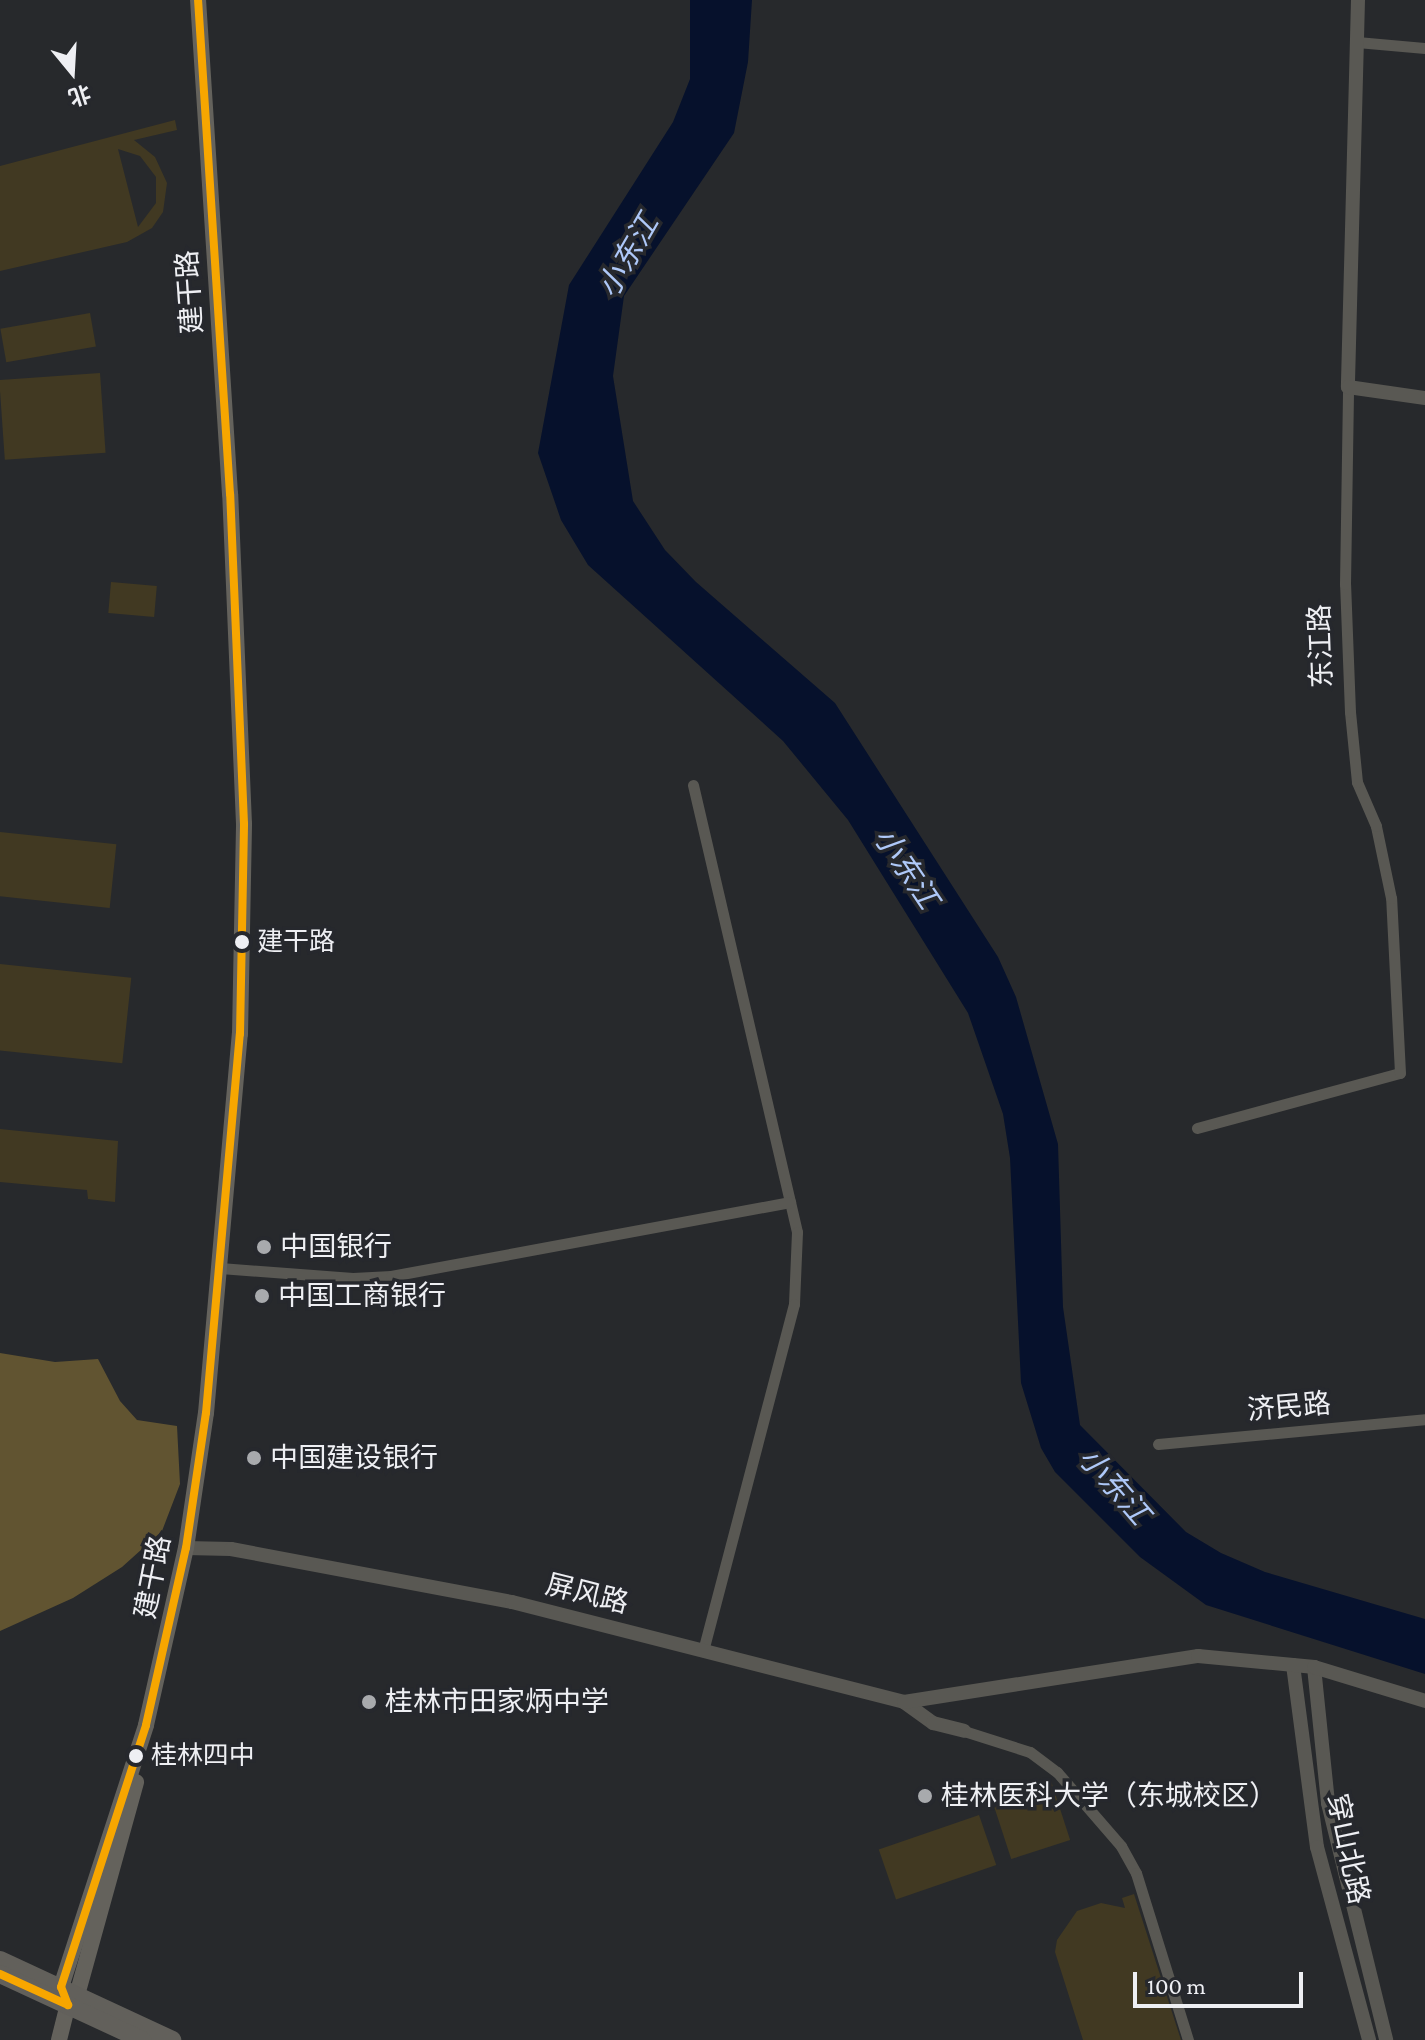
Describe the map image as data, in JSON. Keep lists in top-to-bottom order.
{
  "streets": {
    "main road": ["建干路"],
    "street": [
      "东江路",
      "济民路",
      "屏风路",
      "穿山北路"
    ]
  },
  "crossings": [
    ["建干路", "屏风路"]
  ],
  "water": ["小东江"],
  "places": [
    "建干路",
    "中国银行",
    "中国工商银行",
    "中国建设银行",
    "桂林市田家炳中学",
    "桂林四中",
    "桂林医科大学（东城校区）"
  ],
  "scale_bar": "100 m",
  "north": "bottom"
}
